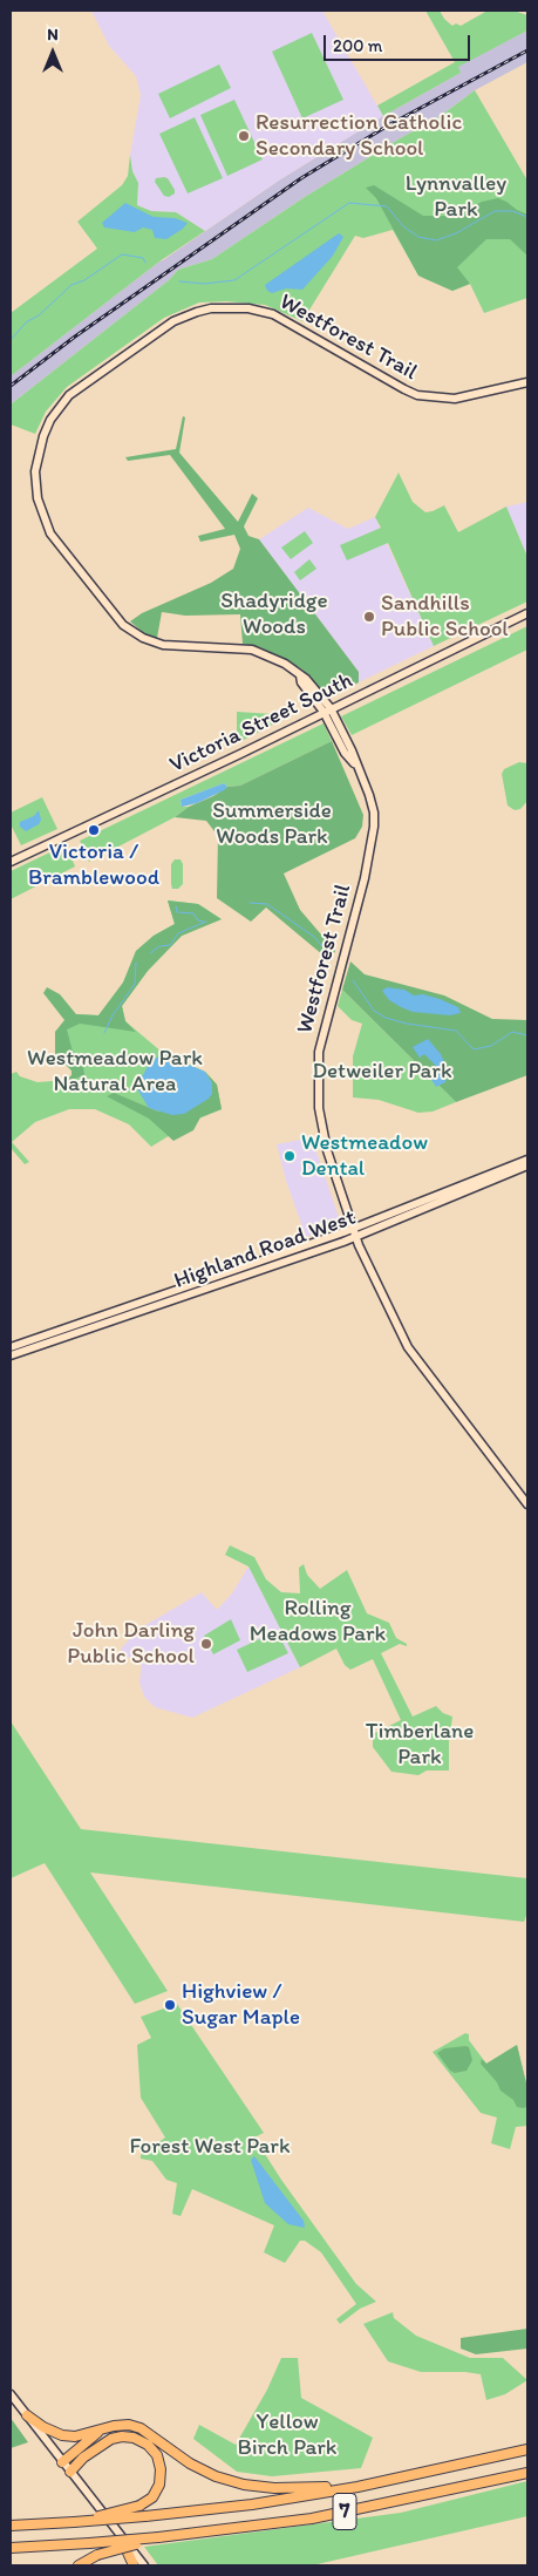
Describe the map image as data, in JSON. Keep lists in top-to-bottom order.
{
  "streets": {
    "highway": ["7"],
    "main road": ["Westforest Trail", "Victoria Street South", "Highland Road West"]
  },
  "crossings": [
    ["Westforest Trail", "Victoria Street South"],
    ["Westforest Trail", "Highland Road West"]
  ],
  "parks": [
    "Lynnvalley Park",
    "Shadyridge Woods",
    "Summerside Woods Park",
    "Westmeadow Park Natural Area",
    "Detweiler Park",
    "Rolling Meadows Park",
    "Timberlane Park",
    "Forest West Park",
    "Yellow Birch Park"
  ],
  "places": [
    "Resurrection Catholic Secondary School",
    "Sandhills Public School",
    "Victoria / Bramblewood",
    "Westmeadow Dental",
    "John Darling Public School",
    "Highview / Sugar Maple"
  ],
  "scale_bar": "200 m",
  "north": "top"
}
